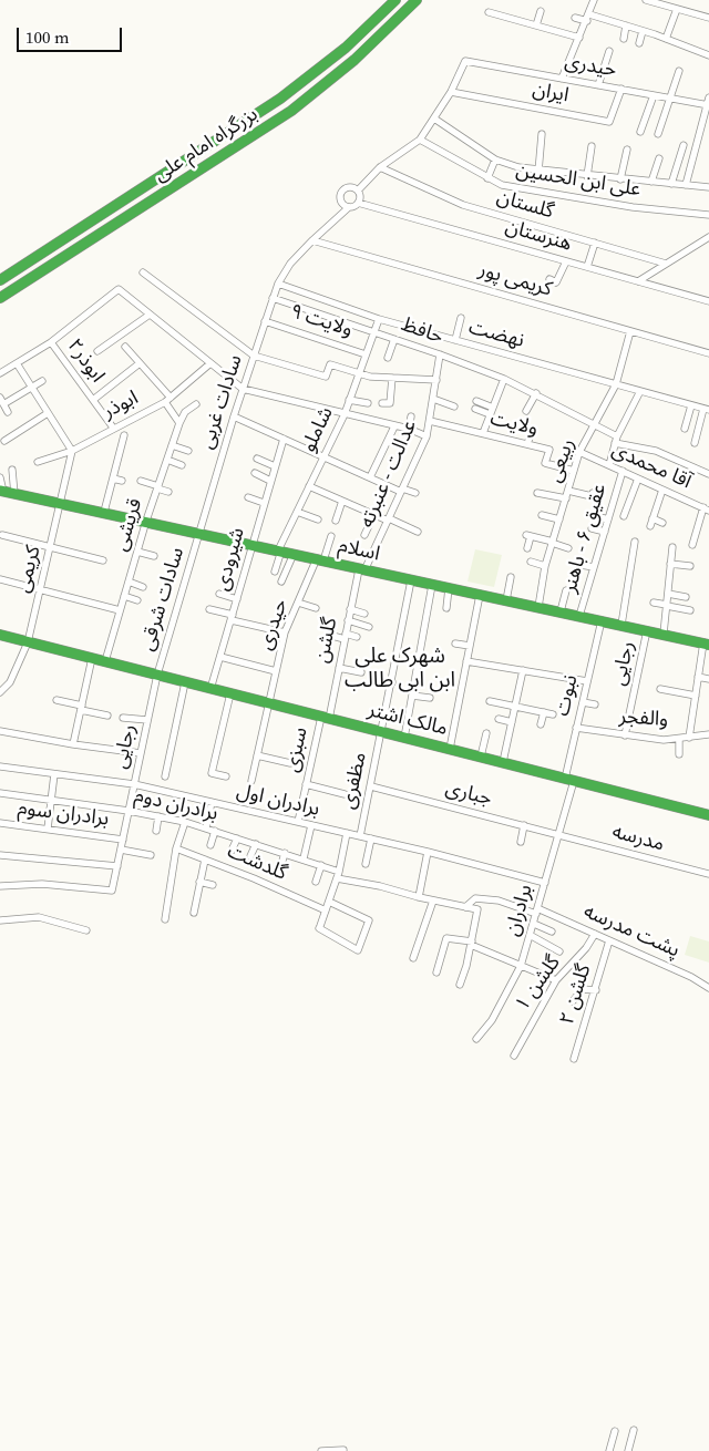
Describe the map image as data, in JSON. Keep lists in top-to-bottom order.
{
  "streets": {
    "main road": ["بزرگراه امام علی", "اسلام", "مالک اشتر"],
    "street": [
      "حیدری",
      "ایران",
      "علی ابن الحسین",
      "گلستان",
      "هنرستان",
      "کریمی پور",
      "ولایت ۹",
      "حافظ",
      "نهضت",
      "ابوذر۲",
      "سادات غربی",
      "ابوذر",
      "ولایت",
      "شاملو",
      "ربیعی",
      "آقا محمدی",
      "عدالت - عنبرته",
      "قریشی",
      "عقیق ۶ - باهنر",
      "شیرودی",
      "کریمی",
      "سادات شرقی",
      "گلشن",
      "رجایی",
      "نبوت",
      "والفجر",
      "سبزی",
      "مظفری",
      "جباری",
      "برادران اول",
      "برادران دوم",
      "برادران سوم",
      "مدرسه",
      "گلدشت",
      "برادران",
      "پشت مدرسه",
      "گلشن ۱",
      "گلشن ۲"
    ]
  },
  "crossings": [
    ["حیدری", "ایران"],
    ["حیدری", "اسلام"],
    ["حیدری", "مالک اشتر"],
    ["هنرستان", "سادات غربی"],
    ["کریمی پور", "سادات غربی"],
    ["کریمی پور", "ربیعی"],
    ["ولایت ۹", "سادات غربی"],
    ["ولایت ۹", "شاملو"],
    ["حافظ", "سادات غربی"],
    ["حافظ", "شاملو"],
    ["حافظ", "ربیعی"],
    ["حافظ", "عدالت - عنبرته"],
    ["نهضت", "سادات غربی"],
    ["نهضت", "شاملو"],
    ["نهضت", "ربیعی"],
    ["ابوذر۲", "ابوذر"],
    ["سادات غربی", "اسلام"],
    ["سادات غربی", "سادات شرقی"],
    ["ابوذر", "کریمی"],
    ["ولایت", "ربیعی"],
    ["ولایت", "عدالت - عنبرته"],
    ["شاملو", "اسلام"],
    ["ربیعی", "آقا محمدی"],
    ["ربیعی", "اسلام"],
    ["آقا محمدی", "عقیق ۶ - باهنر"],
    ["عدالت - عنبرته", "اسلام"],
    ["عدالت - عنبرته", "گلشن"],
    ["قریشی", "اسلام"],
    ["قریشی", "مالک اشتر"],
    ["عقیق ۶ - باهنر", "اسلام"],
    ["اسلام", "شیرودی"],
    ["اسلام", "کریمی"],
    ["اسلام", "سادات شرقی"],
    ["اسلام", "گلشن"],
    ["اسلام", "رجایی"],
    ["اسلام", "نبوت"],
    ["اسلام", "مظفری"],
    ["شیرودی", "مالک اشتر"],
    ["کریمی", "مالک اشتر"],
    ["سادات شرقی", "رجایی"],
    ["سادات شرقی", "مالک اشتر"],
    ["گلشن", "مالک اشتر"],
    ["گلشن", "سبزی"],
    ["رجایی", "والفجر"],
    ["رجایی", "مالک اشتر"],
    ["رجایی", "برادران اول"],
    ["رجایی", "برادران دوم"],
    ["رجایی", "برادران سوم"],
    ["نبوت", "والفجر"],
    ["نبوت", "مالک اشتر"],
    ["نبوت", "برادران"],
    ["مالک اشتر", "سبزی"],
    ["مالک اشتر", "مظفری"],
    ["مالک اشتر", "برادران"],
    ["سبزی", "برادران اول"],
    ["مظفری", "جباری"],
    ["مظفری", "برادران اول"],
    ["جباری", "مدرسه"],
    ["جباری", "برادران"],
    ["برادران اول", "برادران"],
    ["برادران دوم", "برادران"],
    ["برادران دوم", "پشت مدرسه"],
    ["مدرسه", "برادران"],
    ["برادران", "پشت مدرسه"],
    ["پشت مدرسه", "گلشن ۱"],
    ["پشت مدرسه", "گلشن ۲"]
  ],
  "districts": ["شهرک علی ابن ابی طالب"],
  "scale_bar": "100 m"
}
